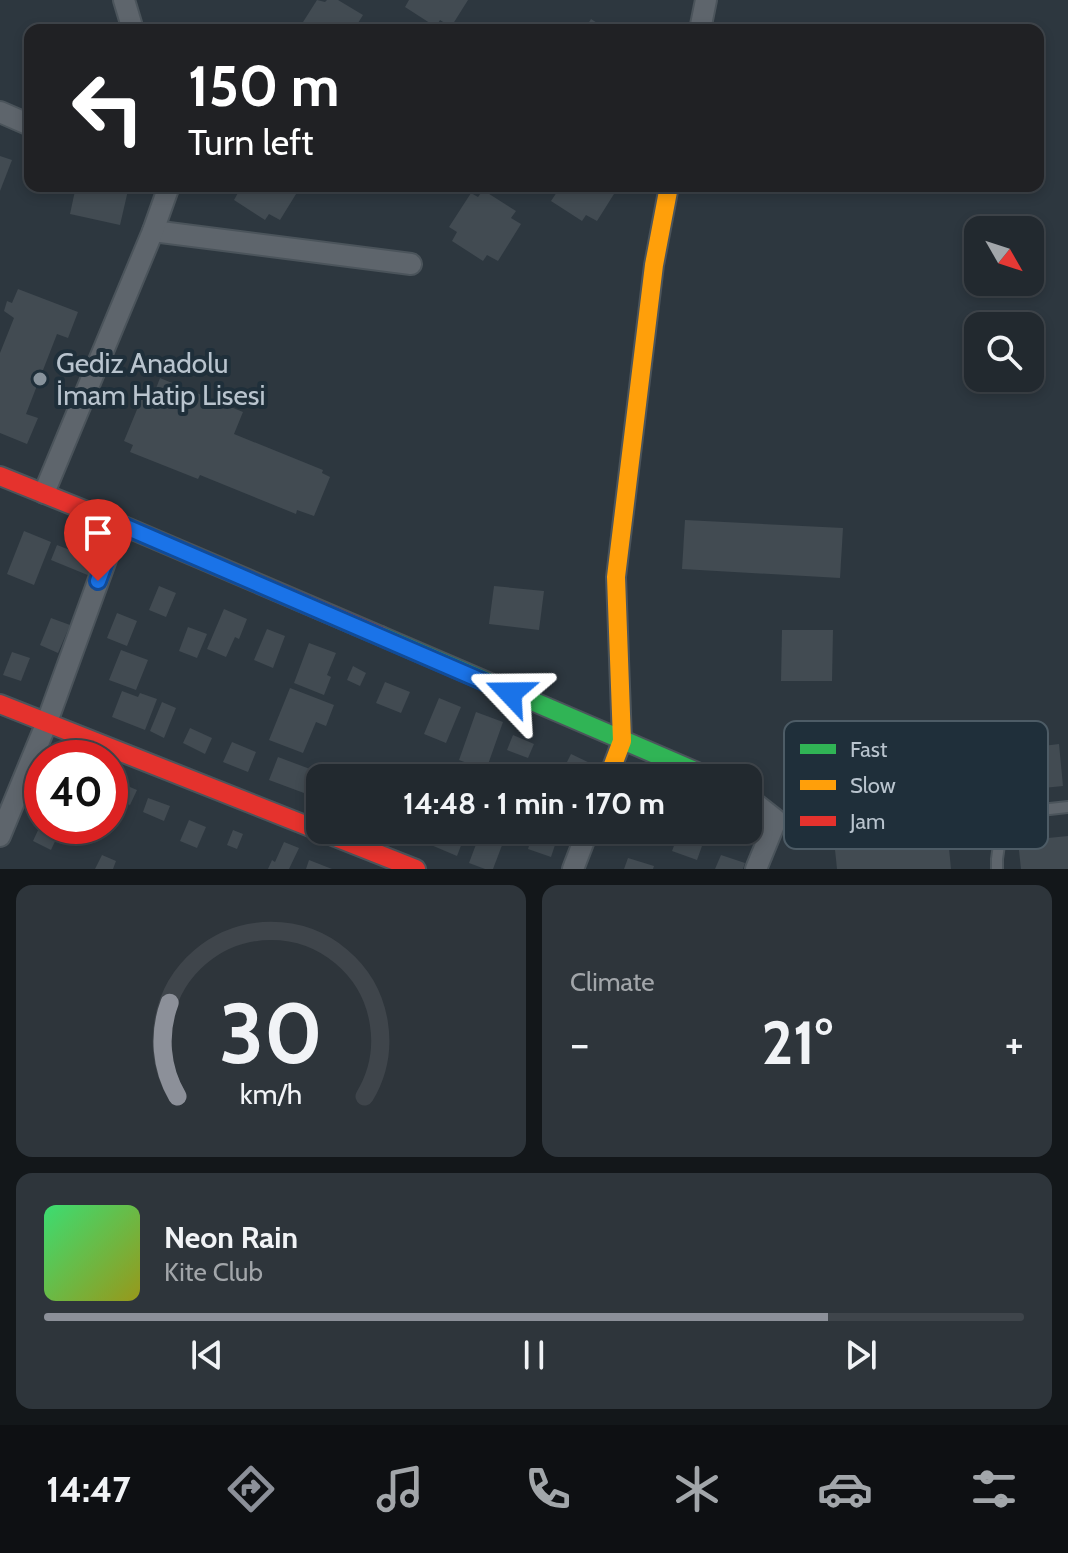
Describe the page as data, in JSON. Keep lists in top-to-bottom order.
{
  "places": ["Gediz Anadolu İmam Hatip Lisesi"],
  "legend": ["Fast", "Slow", "Jam"],
  "north": "bottom right",
  "page": {
    "turn": ["150 m", "Turn left"],
    "limit": "40",
    "trip": "14:48 · 1 min · 170 m",
    "tile": "Climate",
    "heat": ["−", "21°", "+"],
    "song": ["Neon Rain", "Kite Club"],
    "tabs": "14:47",
    "gauge": ["30", "km/h"]
  }
}
